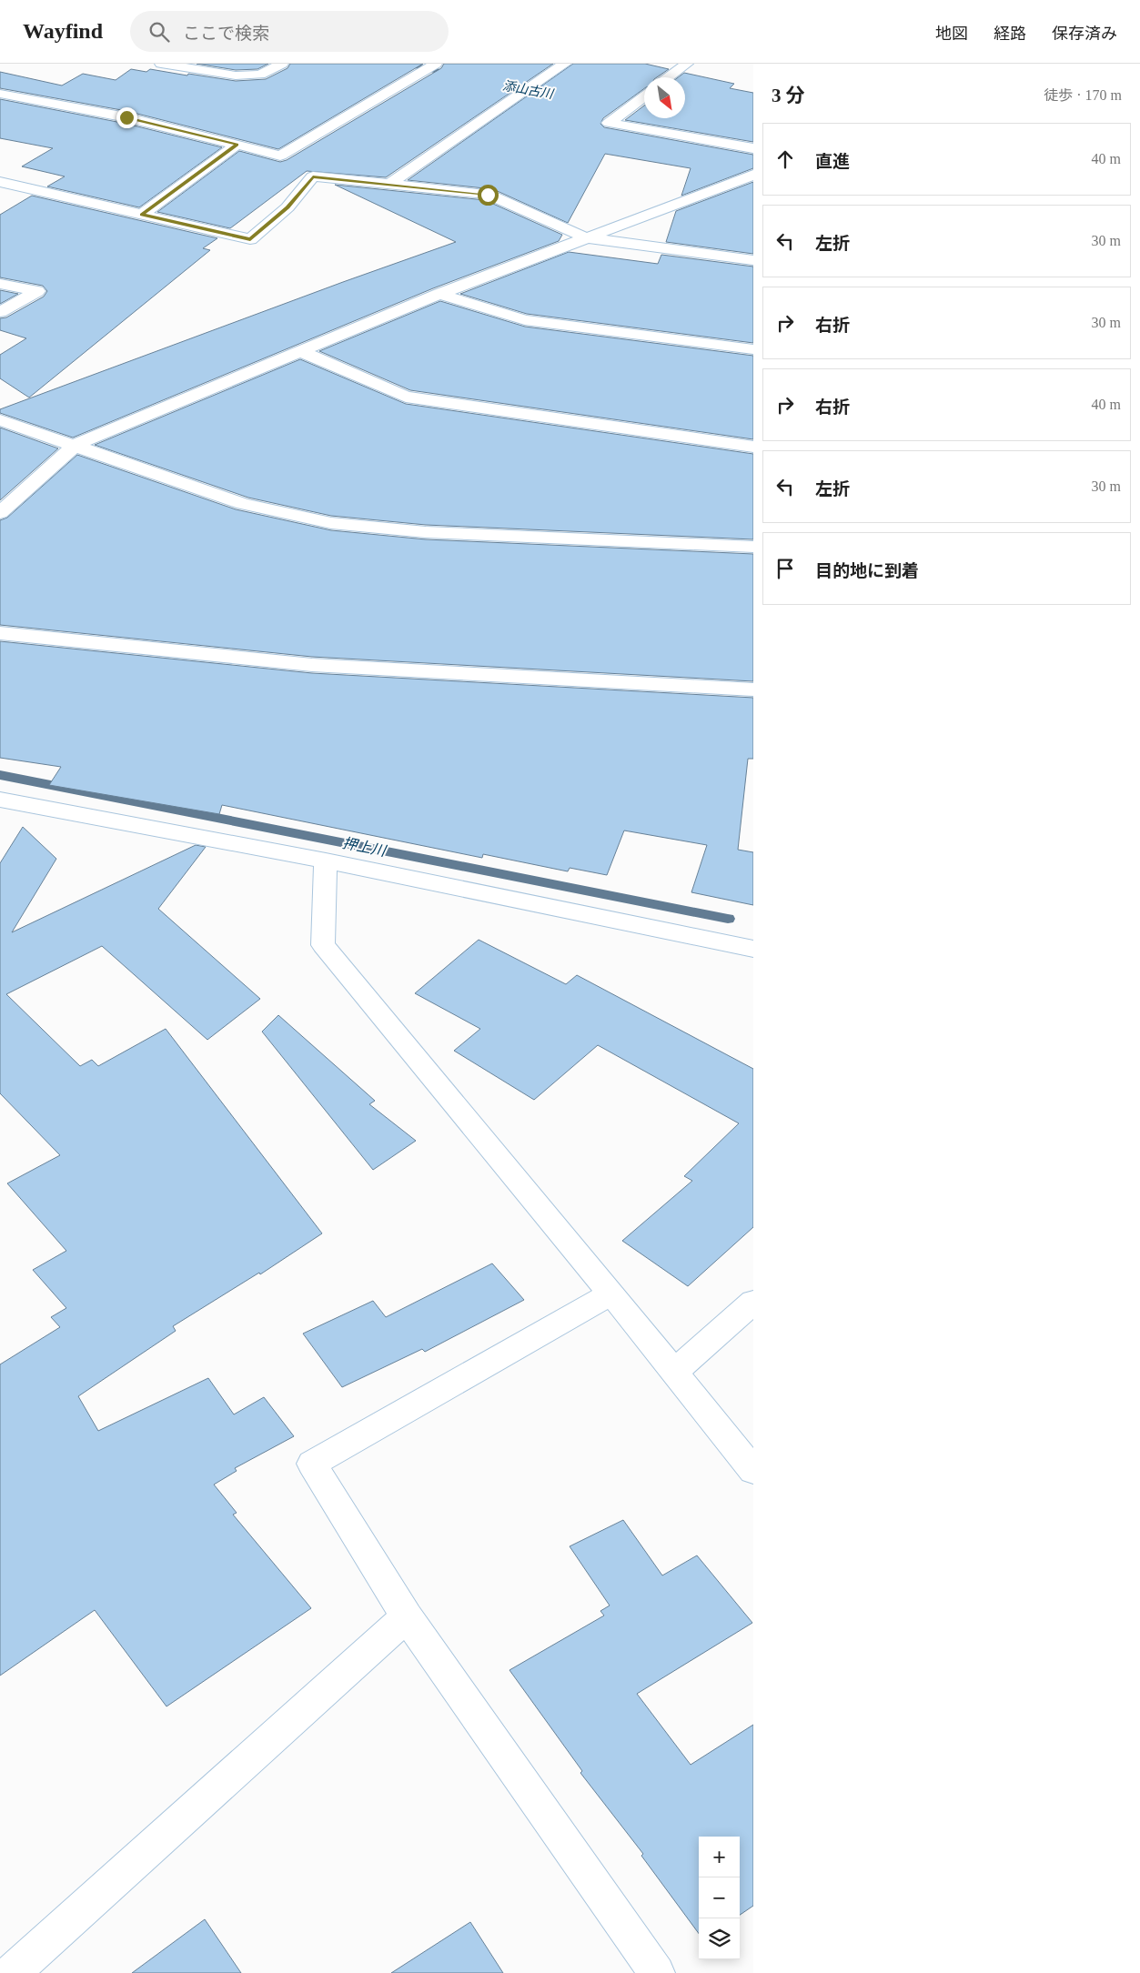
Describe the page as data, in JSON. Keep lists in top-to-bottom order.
{
  "water": ["添山古川", "押上川"],
  "north": "bottom right",
  "page": {
    "header": "Wayfind",
    "search": "ここで検索",
    "nav": ["地図", "経路", "保存済み"],
    "heading": ["3 分", "徒歩 · 170 m"],
    "list": [
      ["直進", "40 m"],
      ["左折", "30 m"],
      ["右折", "30 m"],
      ["右折", "40 m"],
      ["左折", "30 m"],
      "目的地に到着"
    ],
    "map_buttons": ["+", "−"]
  }
}
